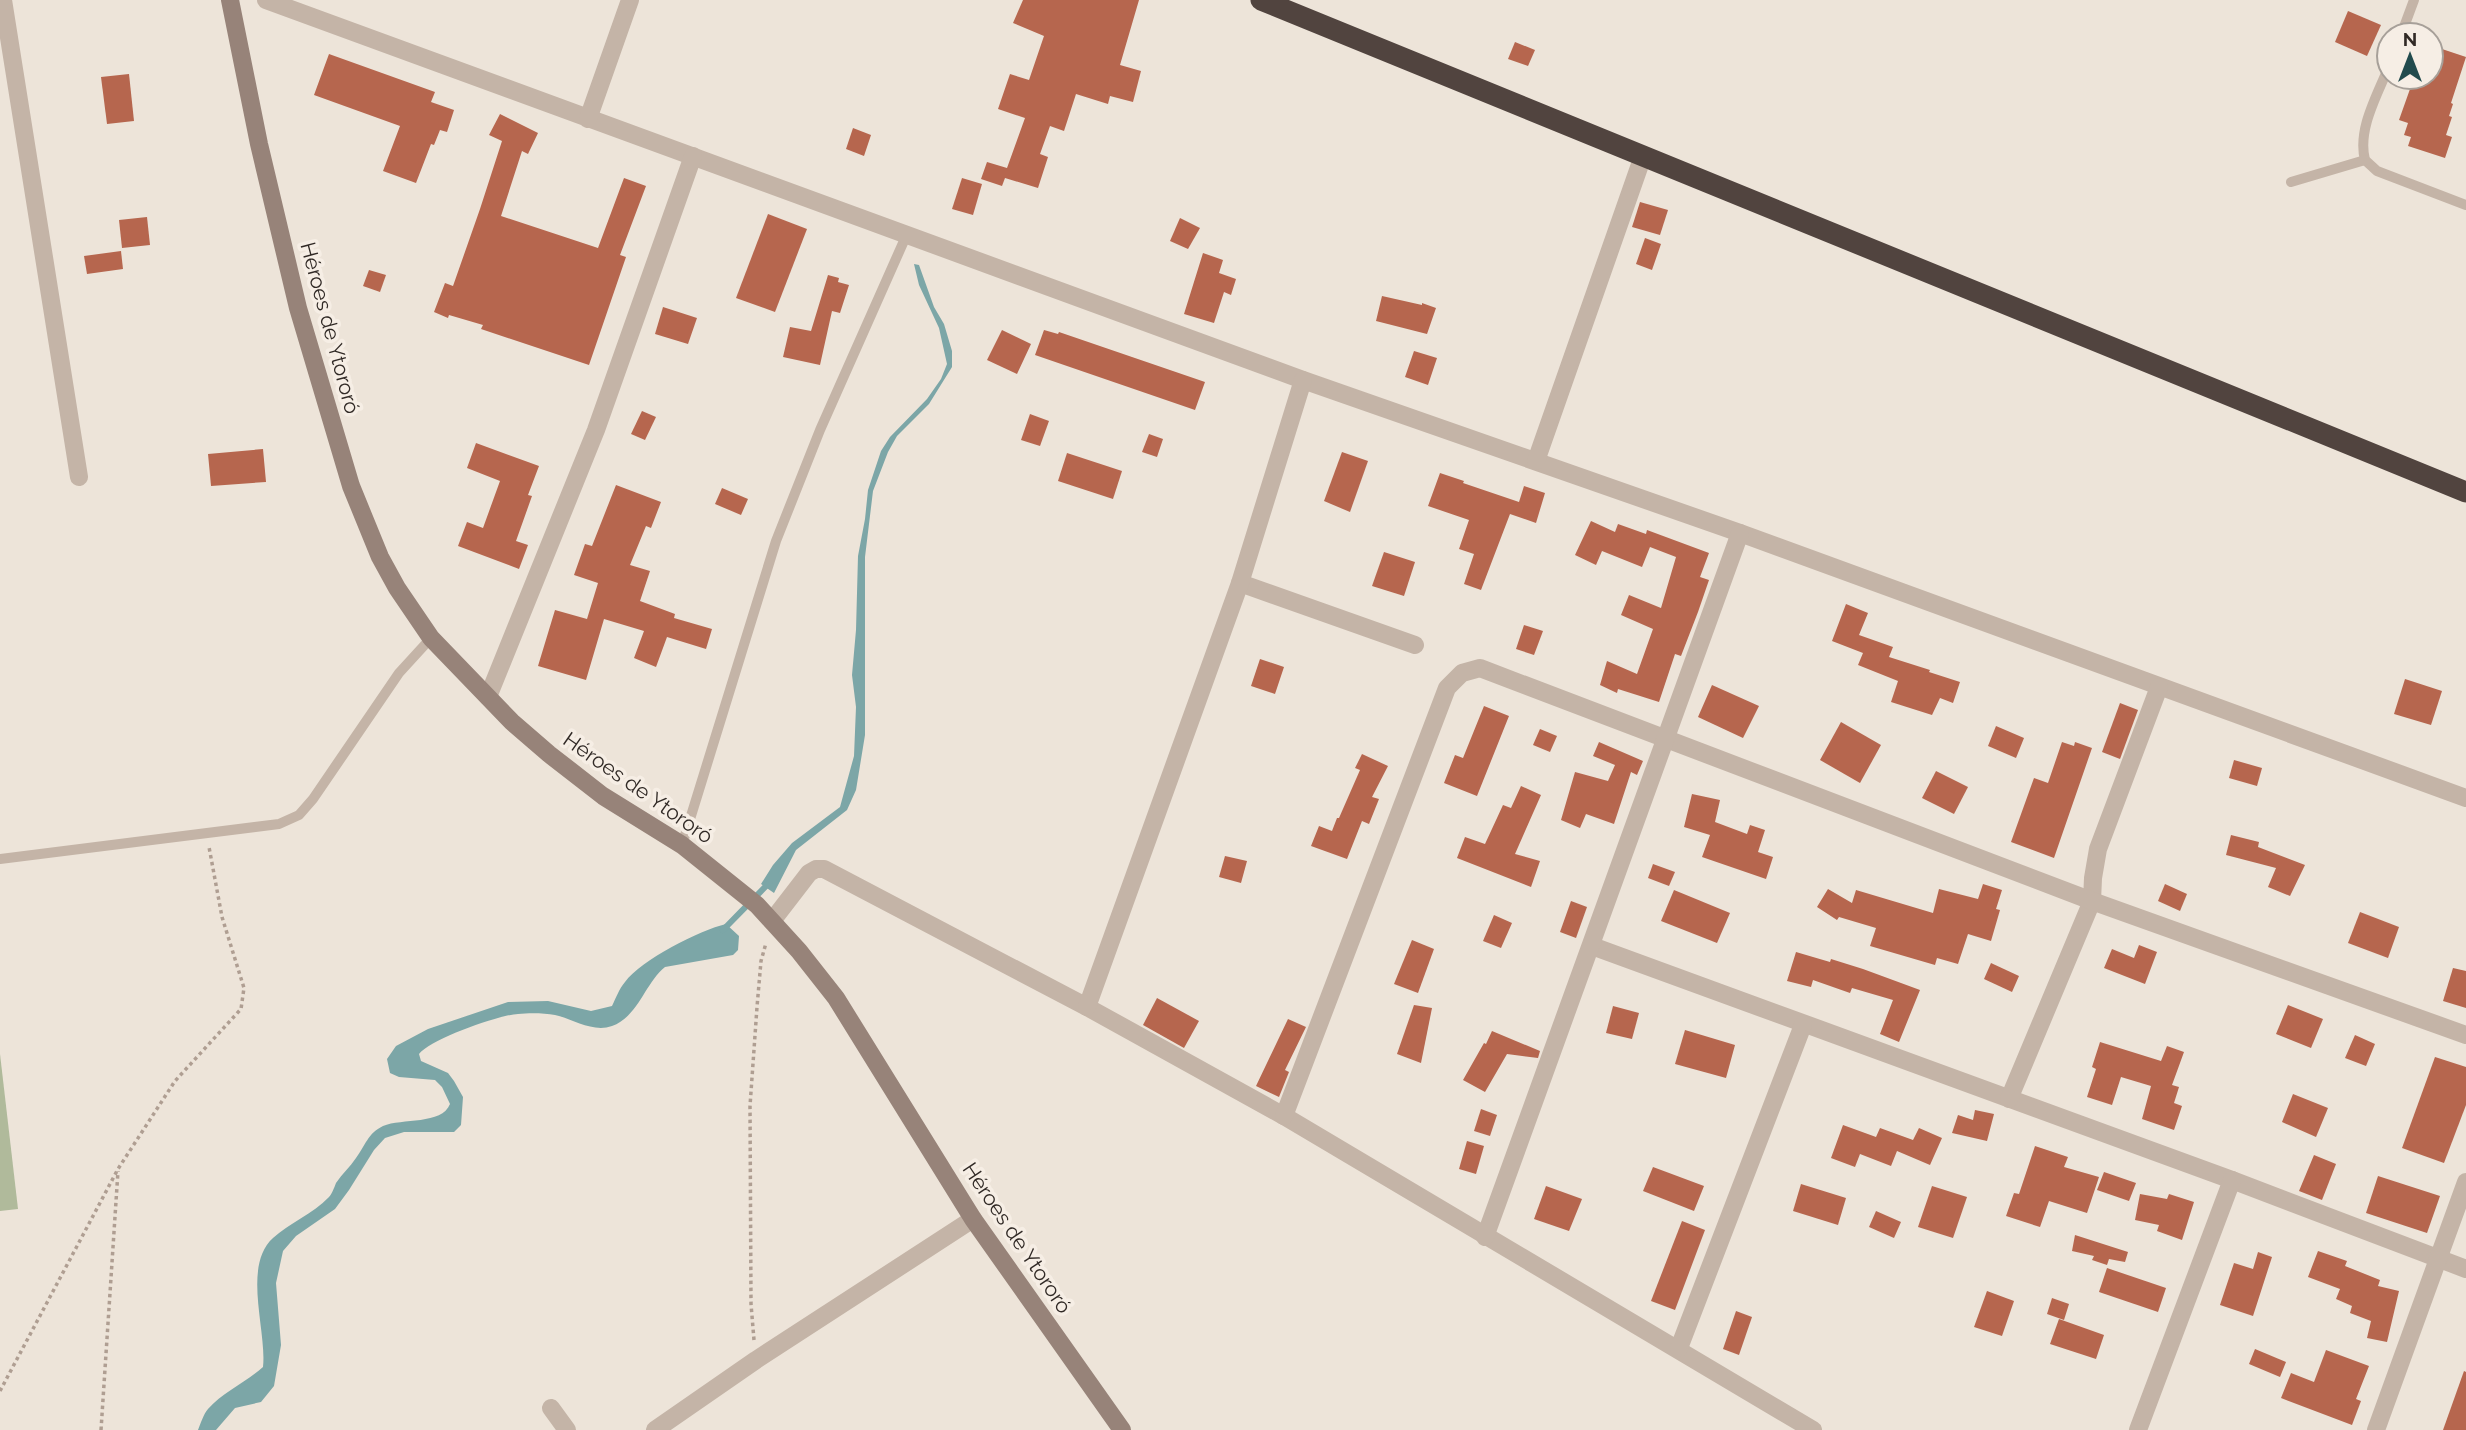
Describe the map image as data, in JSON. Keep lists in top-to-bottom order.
{
  "streets": {
    "main road": ["Héroes de Ytororó"]
  },
  "north": "top"
}
